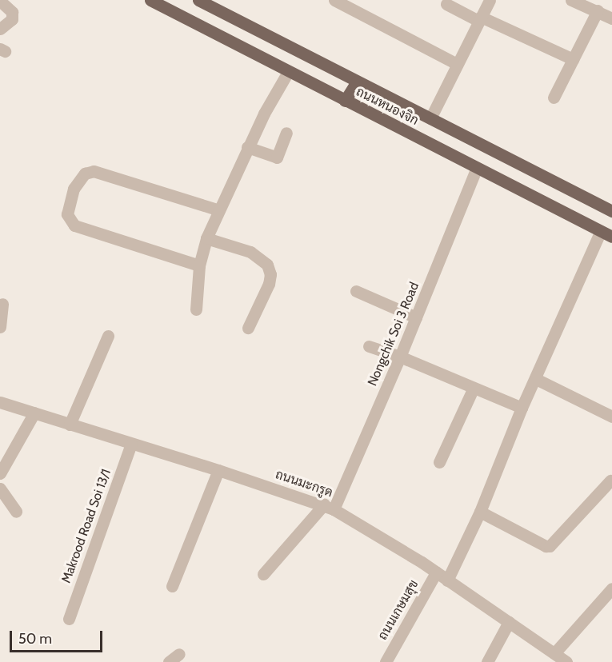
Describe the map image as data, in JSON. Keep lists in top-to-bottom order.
{
  "streets": {
    "main road": ["ถนนหนองจิก"],
    "street": [
      "Nongchik Soi 3 Road",
      "ถนนมะกรูด",
      "Makrood Road Soi 13/1",
      "ถนนเกษมสุข"
    ]
  },
  "crossings": [
    ["ถนนหนองจิก", "Nongchik Soi 3 Road"],
    ["Nongchik Soi 3 Road", "ถนนมะกรูด"],
    ["ถนนมะกรูด", "Makrood Road Soi 13/1"],
    ["ถนนมะกรูด", "ถนนเกษมสุข"]
  ],
  "scale_bar": "50 m"
}
